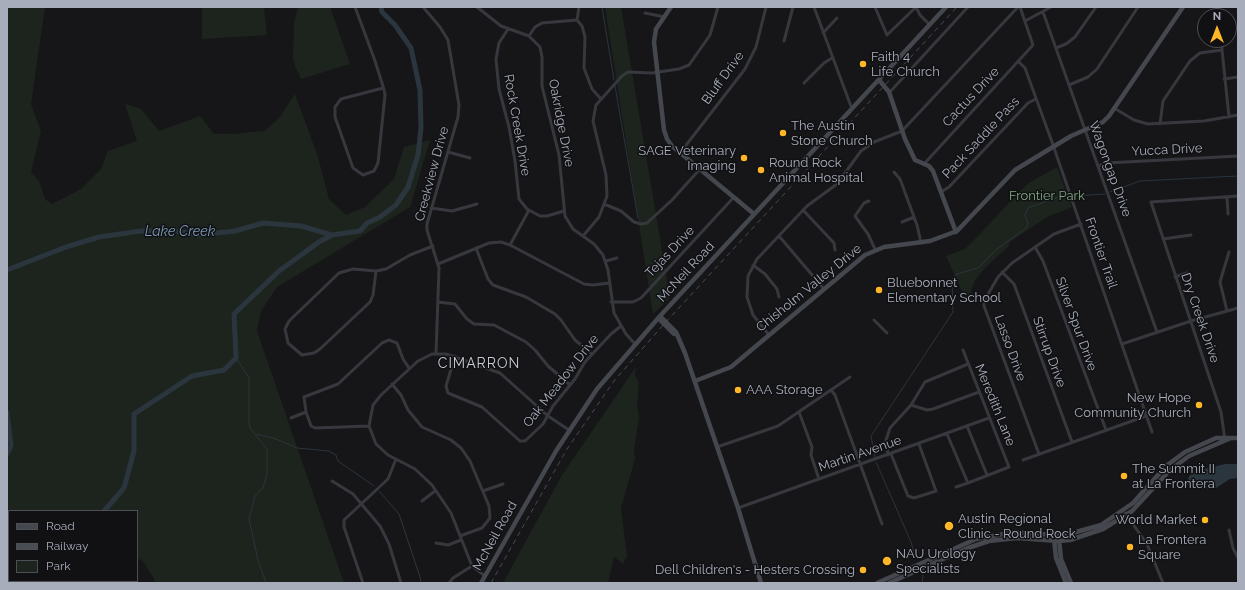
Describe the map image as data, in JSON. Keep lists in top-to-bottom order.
{
  "streets": {
    "street": [
      "Bluff Drive",
      "Cactus Drive",
      "Oakridge Drive",
      "Rock Creek Drive",
      "Pack Saddle Pass",
      "Yucca Drive",
      "Wagongap Drive",
      "Creekview Drive",
      "Tejas Drive",
      "Frontier Trail",
      "McNeil Road",
      "Chisholm Valley Drive",
      "Dry Creek Drive",
      "Silver Spur Drive",
      "Lasso Drive",
      "Stirrup Drive",
      "Oak Meadow Drive",
      "Meredith Lane",
      "Martin Avenue"
    ]
  },
  "crossings": [
    ["Cactus Drive", "Frontier Trail"],
    ["Oakridge Drive", "Tejas Drive"],
    ["Oakridge Drive", "McNeil Road"],
    ["Oakridge Drive", "Oak Meadow Drive"],
    ["Pack Saddle Pass", "Frontier Trail"],
    ["Yucca Drive", "Wagongap Drive"],
    ["Wagongap Drive", "Chisholm Valley Drive"],
    ["Frontier Trail", "Chisholm Valley Drive"],
    ["Frontier Trail", "Lasso Drive"],
    ["Silver Spur Drive", "Lasso Drive"],
    ["Lasso Drive", "Stirrup Drive"],
    ["Meredith Lane", "Martin Avenue"]
  ],
  "districts": ["CIMARRON"],
  "water": ["Lake Creek"],
  "parks": ["Frontier Park"],
  "places": [
    "Faith 4 Life Church",
    "The Austin Stone Church",
    "SAGE Veterinary Imaging",
    "Round Rock Animal Hospital",
    "Bluebonnet Elementary School",
    "AAA Storage",
    "New Hope Community Church",
    "The Summit II at La Frontera",
    "World Market",
    "Austin Regional Clinic - Round Rock",
    "La Frontera Square",
    "NAU Urology Specialists",
    "Dell Children's - Hesters Crossing"
  ],
  "legend": ["Road", "Railway", "Park"],
  "north": "top"
}
